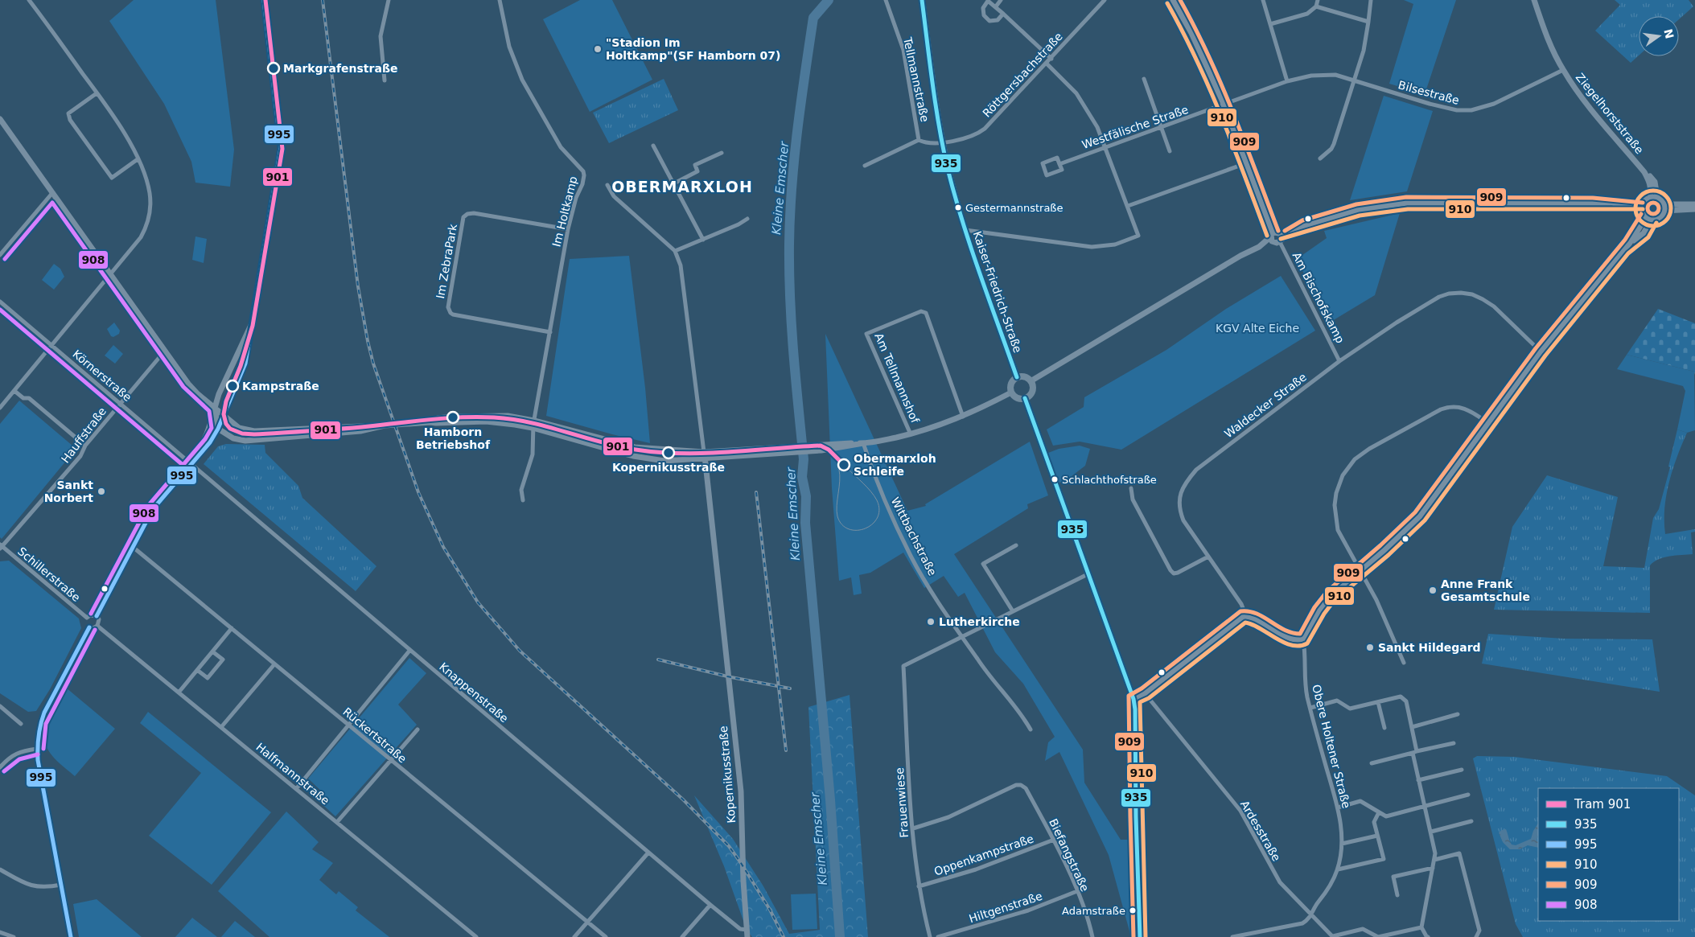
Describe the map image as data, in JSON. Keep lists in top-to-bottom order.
{
  "streets": {
    "main road": ["Kaiser-Friedrich-Straße"],
    "street": [
      "Röttgersbachstraße",
      "Tellmannstraße",
      "Bilsestraße",
      "Ziegelhorststraße",
      "Westfälische Straße",
      "Im Holtkamp",
      "Im ZebraPark",
      "Am Bischofskamp",
      "Körnerstraße",
      "Am Tellmannshof",
      "Waldecker Straße",
      "Hauffstraße",
      "Wittbachstraße",
      "Schillerstraße",
      "Knappenstraße",
      "Rückertstraße",
      "Obere Holtener Straße",
      "Halfmannstraße",
      "Kopernikusstraße",
      "Frauenwiese",
      "Ardesstraße",
      "Oppenkampstraße",
      "Biefangstraße",
      "Hiltgenstraße"
    ]
  },
  "crossings": [
    ["Röttgersbachstraße", "Kaiser-Friedrich-Straße"],
    ["Bilsestraße", "Ziegelhorststraße"],
    ["Bilsestraße", "Westfälische Straße"],
    ["Im Holtkamp", "Im ZebraPark"],
    ["Am Bischofskamp", "Waldecker Straße"],
    ["Körnerstraße", "Hauffstraße"],
    ["Körnerstraße", "Knappenstraße"],
    ["Hauffstraße", "Schillerstraße"],
    ["Wittbachstraße", "Frauenwiese"],
    ["Schillerstraße", "Halfmannstraße"],
    ["Knappenstraße", "Kopernikusstraße"],
    ["Obere Holtener Straße", "Ardesstraße"],
    ["Frauenwiese", "Oppenkampstraße"],
    ["Frauenwiese", "Biefangstraße"],
    ["Oppenkampstraße", "Biefangstraße"],
    ["Biefangstraße", "Hiltgenstraße"]
  ],
  "districts": ["OBERMARXLOH"],
  "water": ["Kleine Emscher"],
  "parks": ["KGV Alte Eiche"],
  "places": [
    "\"Stadion Im Holtkamp\"(SF Hamborn 07)",
    "Markgrafenstraße",
    "Gestermannstraße",
    "Kampstraße",
    "Hamborn Betriebshof",
    "Kopernikusstraße",
    "Obermarxloh Schleife",
    "Schlachthofstraße",
    "Sankt Norbert",
    "Anne Frank Gesamtschule",
    "Lutherkirche",
    "Sankt Hildegard",
    "Adamstraße"
  ],
  "lines": [
    "tram line 901",
    "transit line 935",
    "transit line 995",
    "transit line 909",
    "transit line 910",
    "transit line 908"
  ],
  "legend": [
    "Tram 901",
    "935",
    "995",
    "910",
    "909",
    "908"
  ],
  "north": "right"
}
